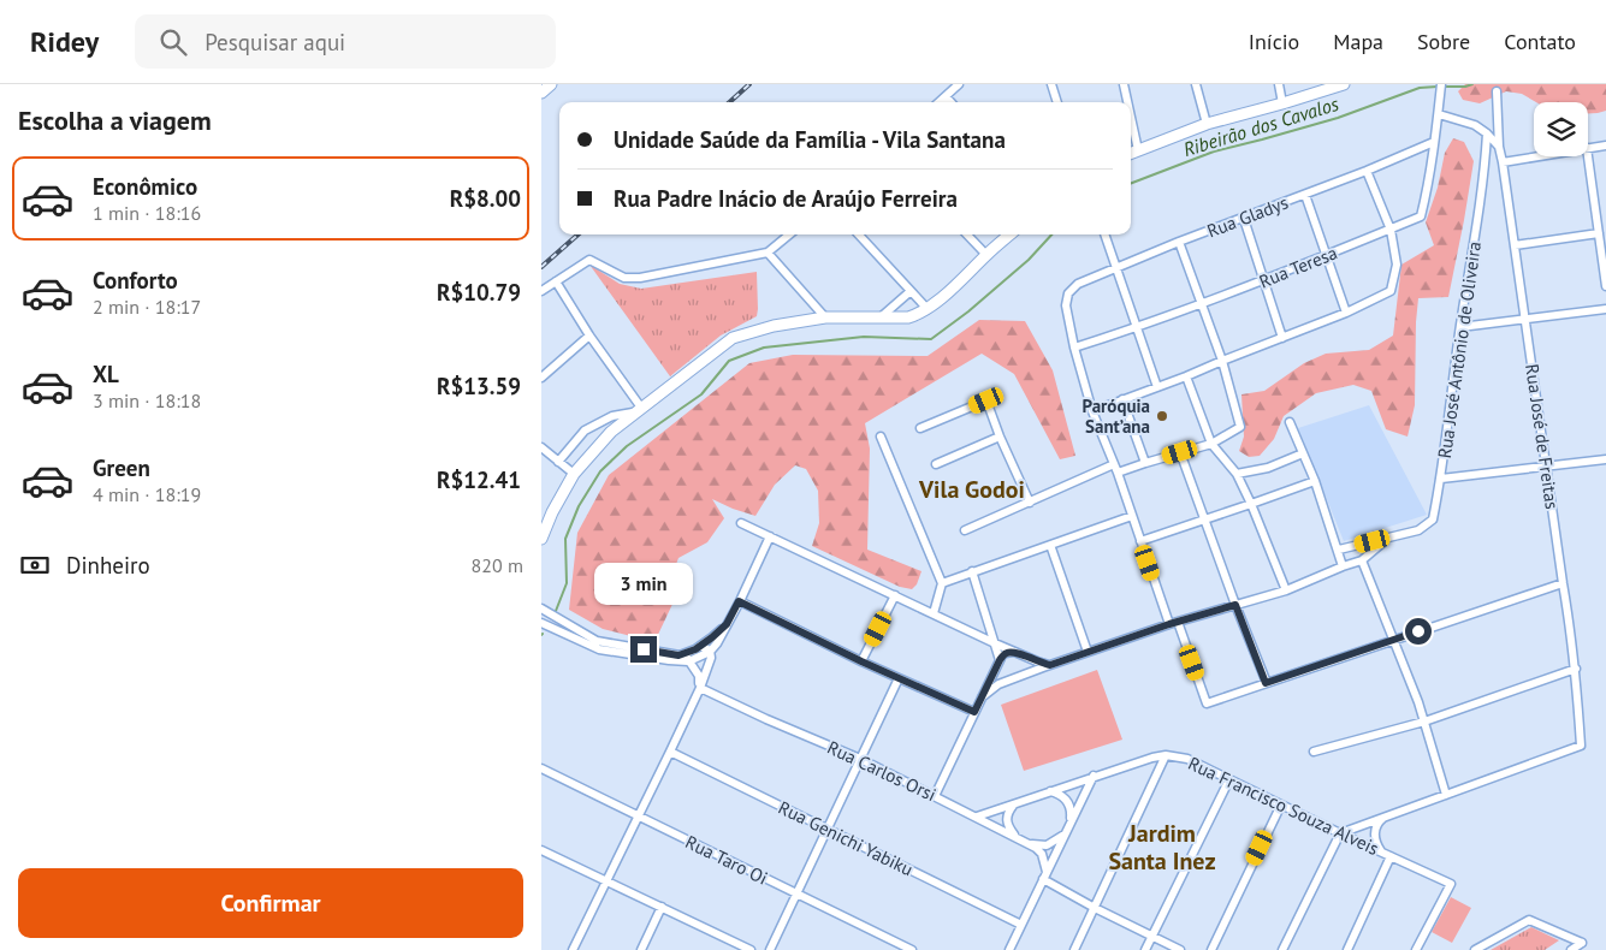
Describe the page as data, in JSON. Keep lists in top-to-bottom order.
{
  "streets": {
    "street": [
      "Rua Gladys",
      "Rua Teresa",
      "Rua José Antônio de Oliveira",
      "Rua José de Freitas",
      "Rua Carlos Orsi",
      "Rua Francisco Souza Alveis",
      "Rua Genichi Yabiku",
      "Rua Taro Oi"
    ]
  },
  "crossings": [
    ["Rua Gladys", "Rua Teresa"],
    ["Rua José Antônio de Oliveira", "Rua José de Freitas"],
    ["Rua Carlos Orsi", "Rua Francisco Souza Alveis"]
  ],
  "districts": ["Vila Godoi", "Jardim Santa Inez"],
  "water": ["Ribeirão dos Cavalos"],
  "places": ["Paróquia Sant’ana"],
  "page": {
    "header": "Ridey",
    "search": "Pesquisar aqui",
    "nav": [
      "Início",
      "Mapa",
      "Sobre",
      "Contato"
    ],
    "heading": "Escolha a viagem",
    "banner": ["Unidade Saúde da Família - Vila Santana", "Rua Padre Inácio de Araújo Ferreira"],
    "list": [
      {
        "name": "Econômico",
        "note": "1 min · 18:16",
        "value": "R$8.00"
      },
      {
        "name": "Conforto",
        "note": "2 min · 18:17",
        "value": "R$10.79"
      },
      {
        "name": "XL",
        "note": "3 min · 18:18",
        "value": "R$13.59"
      },
      {
        "name": "Green",
        "note": "4 min · 18:19",
        "value": "R$12.41"
      }
    ],
    "pay": ["Dinheiro", "820 m"],
    "bubble": "3 min",
    "buttons": "Confirmar"
  }
}
